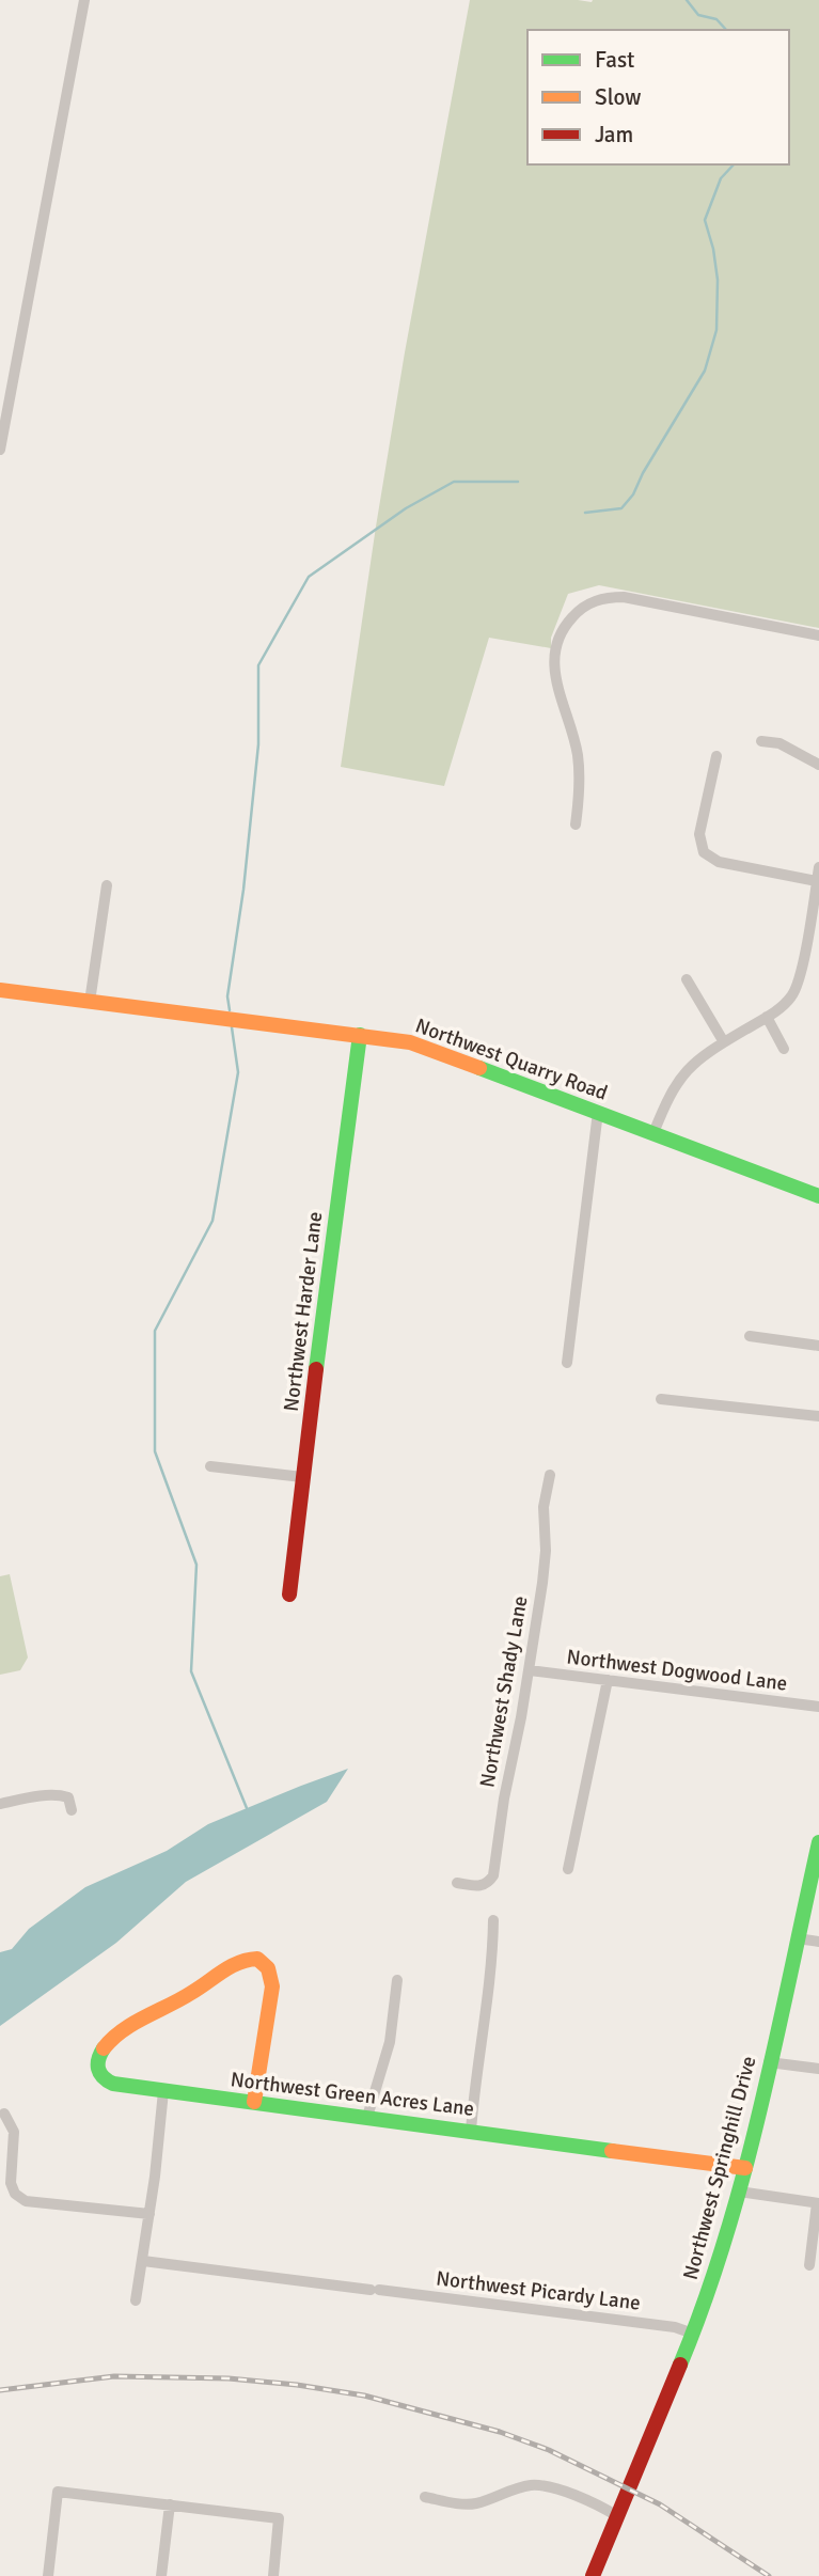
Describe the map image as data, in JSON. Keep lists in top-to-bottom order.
{
  "streets": {
    "street": [
      "Northwest Quarry Road",
      "Northwest Harder Lane",
      "Northwest Dogwood Lane",
      "Northwest Shady Lane",
      "Northwest Green Acres Lane",
      "Northwest Springhill Drive",
      "Northwest Picardy Lane"
    ]
  },
  "crossings": [
    ["Northwest Quarry Road", "Northwest Harder Lane"],
    ["Northwest Dogwood Lane", "Northwest Shady Lane"],
    ["Northwest Green Acres Lane", "Northwest Springhill Drive"],
    ["Northwest Springhill Drive", "Northwest Picardy Lane"]
  ],
  "legend": ["Fast", "Slow", "Jam"]
}
